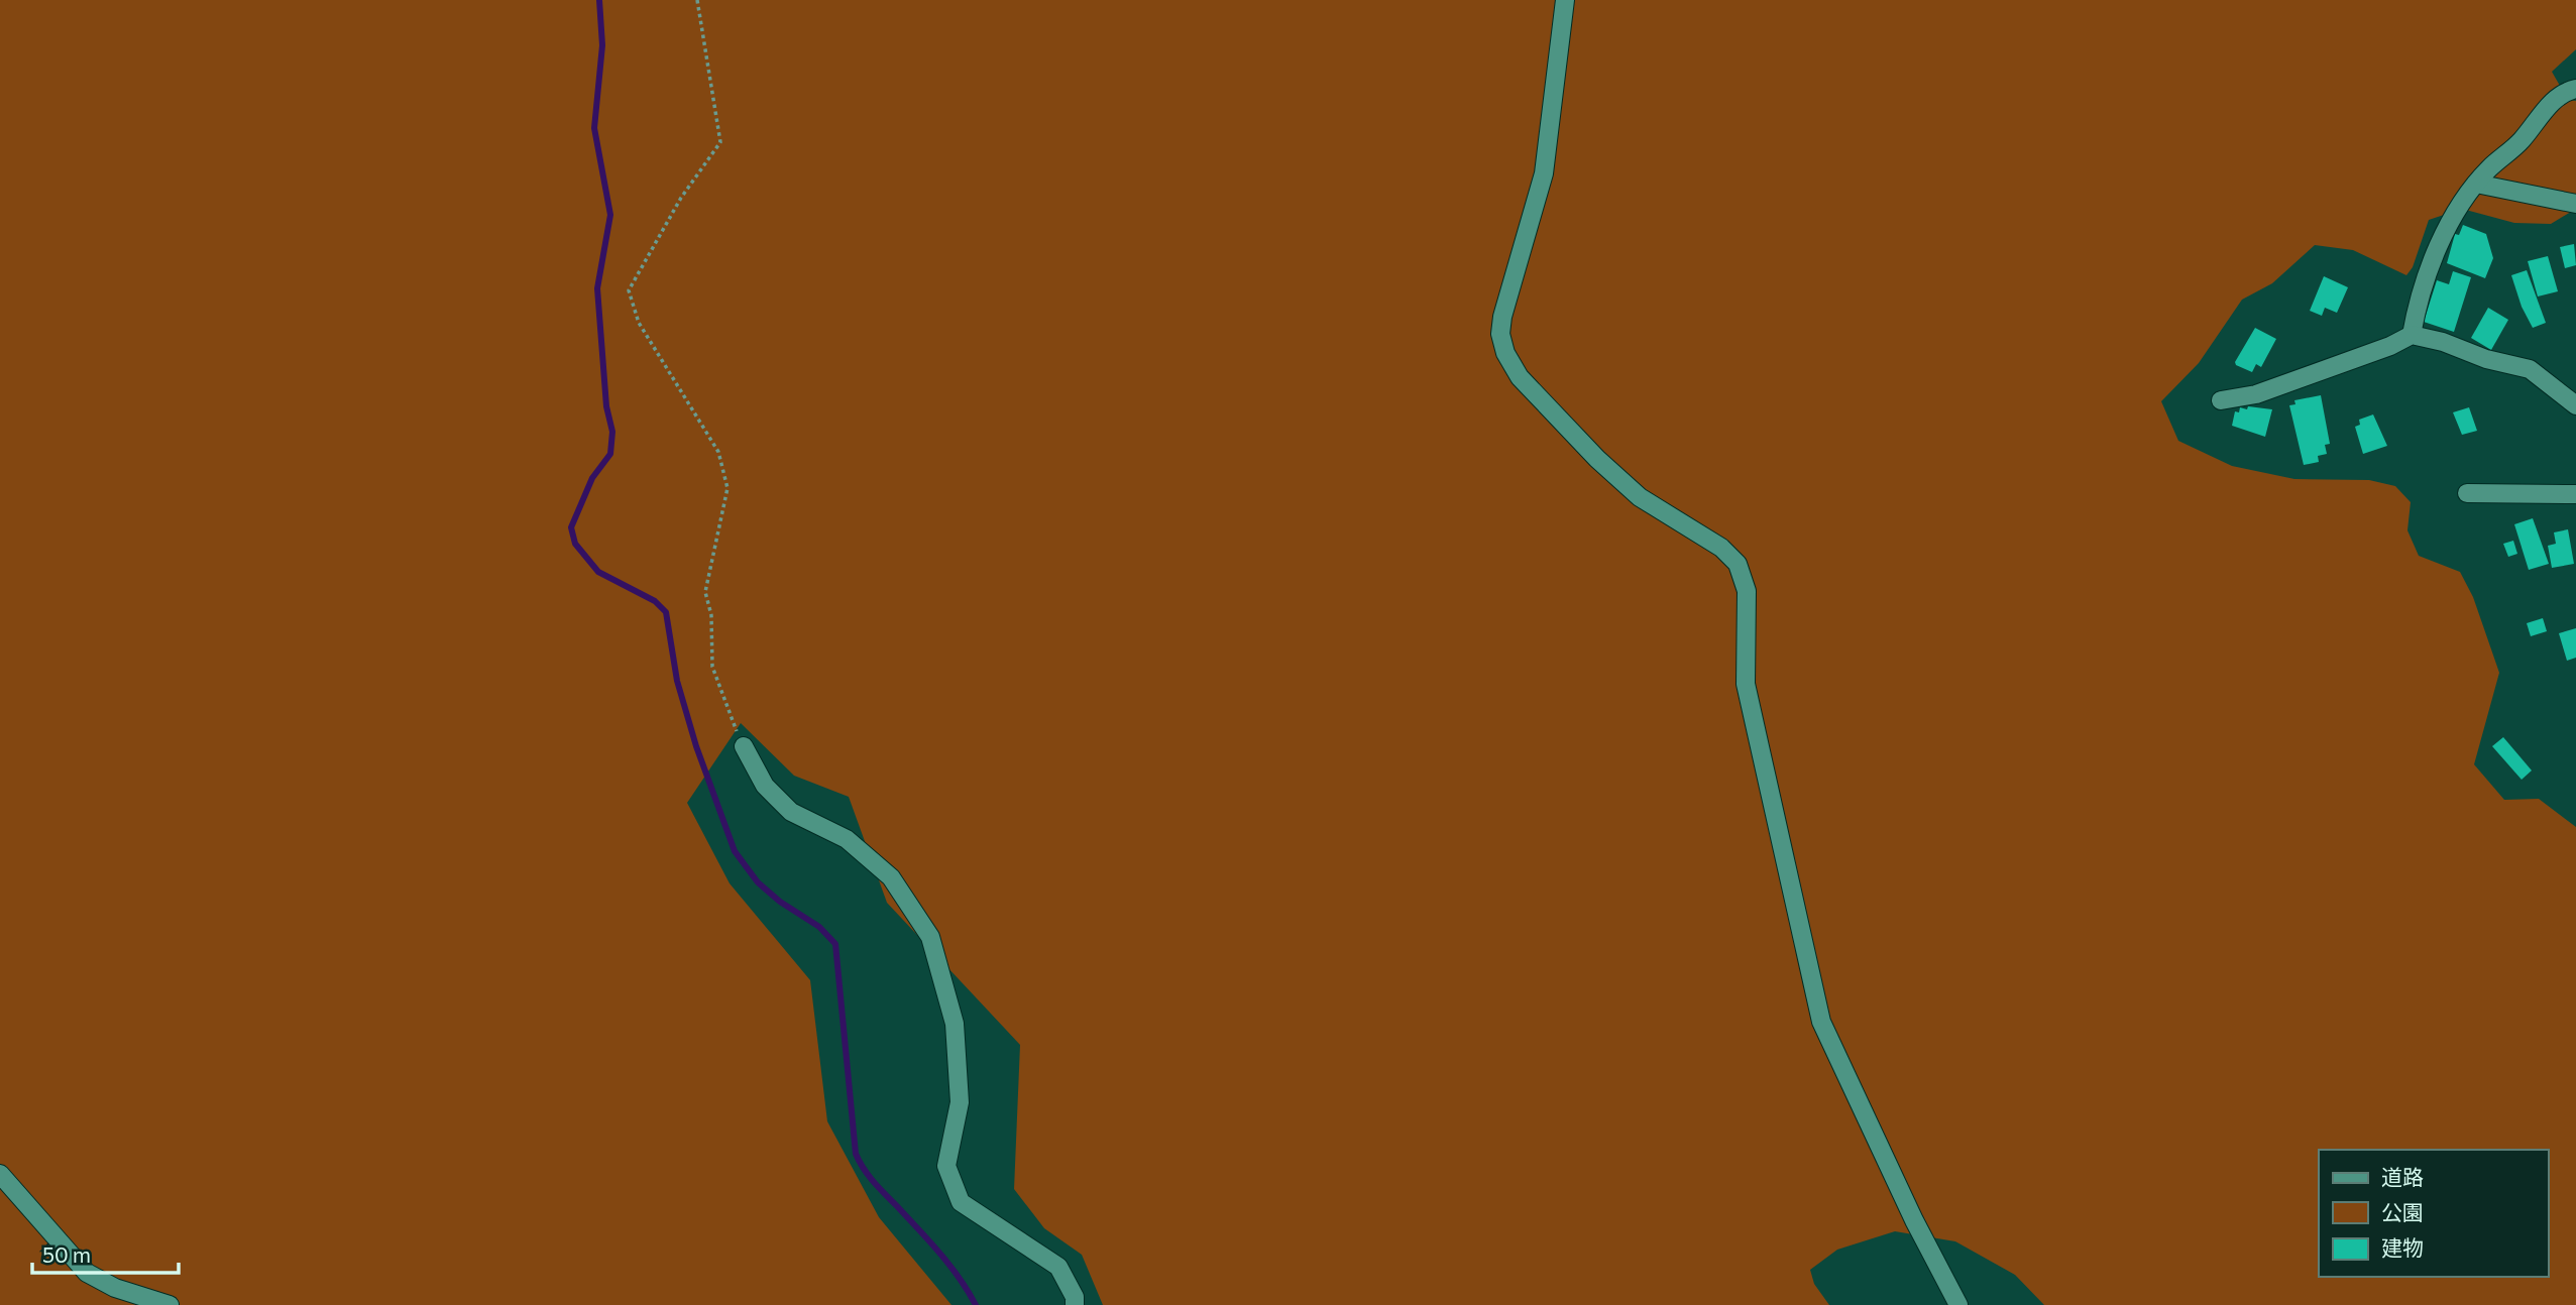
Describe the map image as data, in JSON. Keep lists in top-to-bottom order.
{
  "legend": ["道路", "公園", "建物"],
  "scale_bar": "50 m"
}
